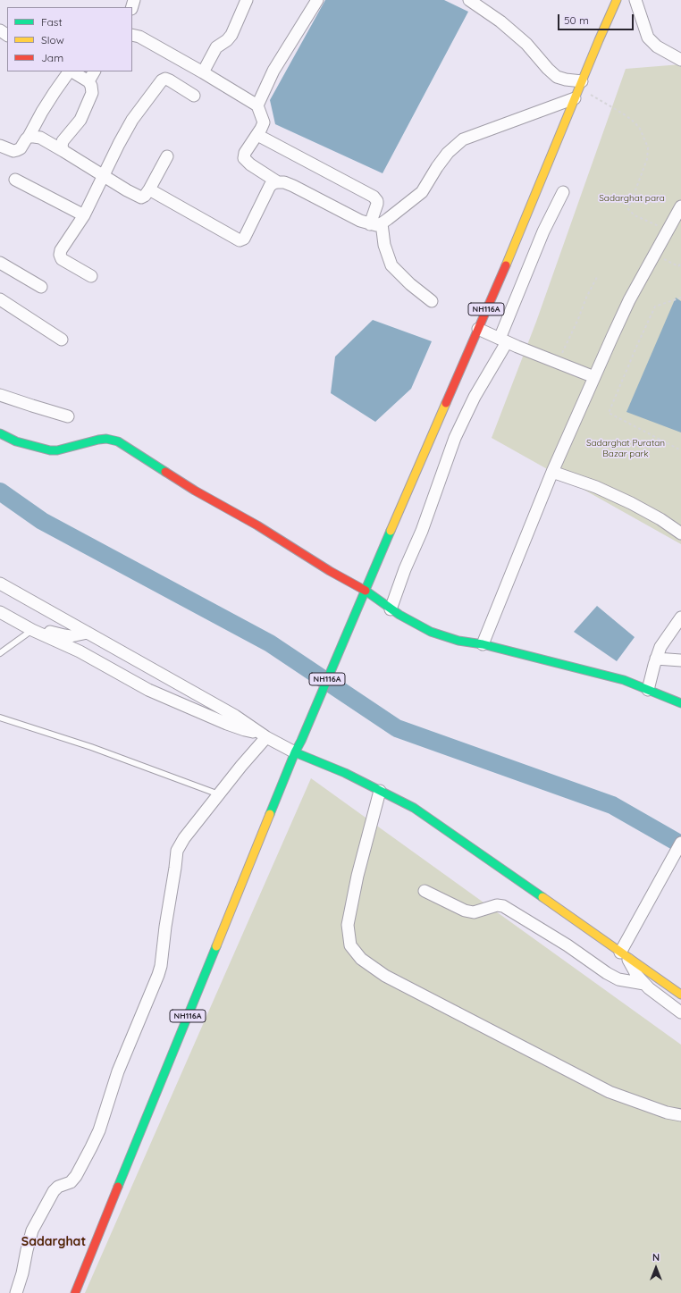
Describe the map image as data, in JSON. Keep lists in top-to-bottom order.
{
  "streets": {
    "main road": ["NH116A"]
  },
  "districts": ["Sadarghat"],
  "parks": ["Sadarghat para", "Sadarghat Puratan Bazar park"],
  "legend": ["Fast", "Slow", "Jam"],
  "scale_bar": "50 m",
  "north": "top"
}
